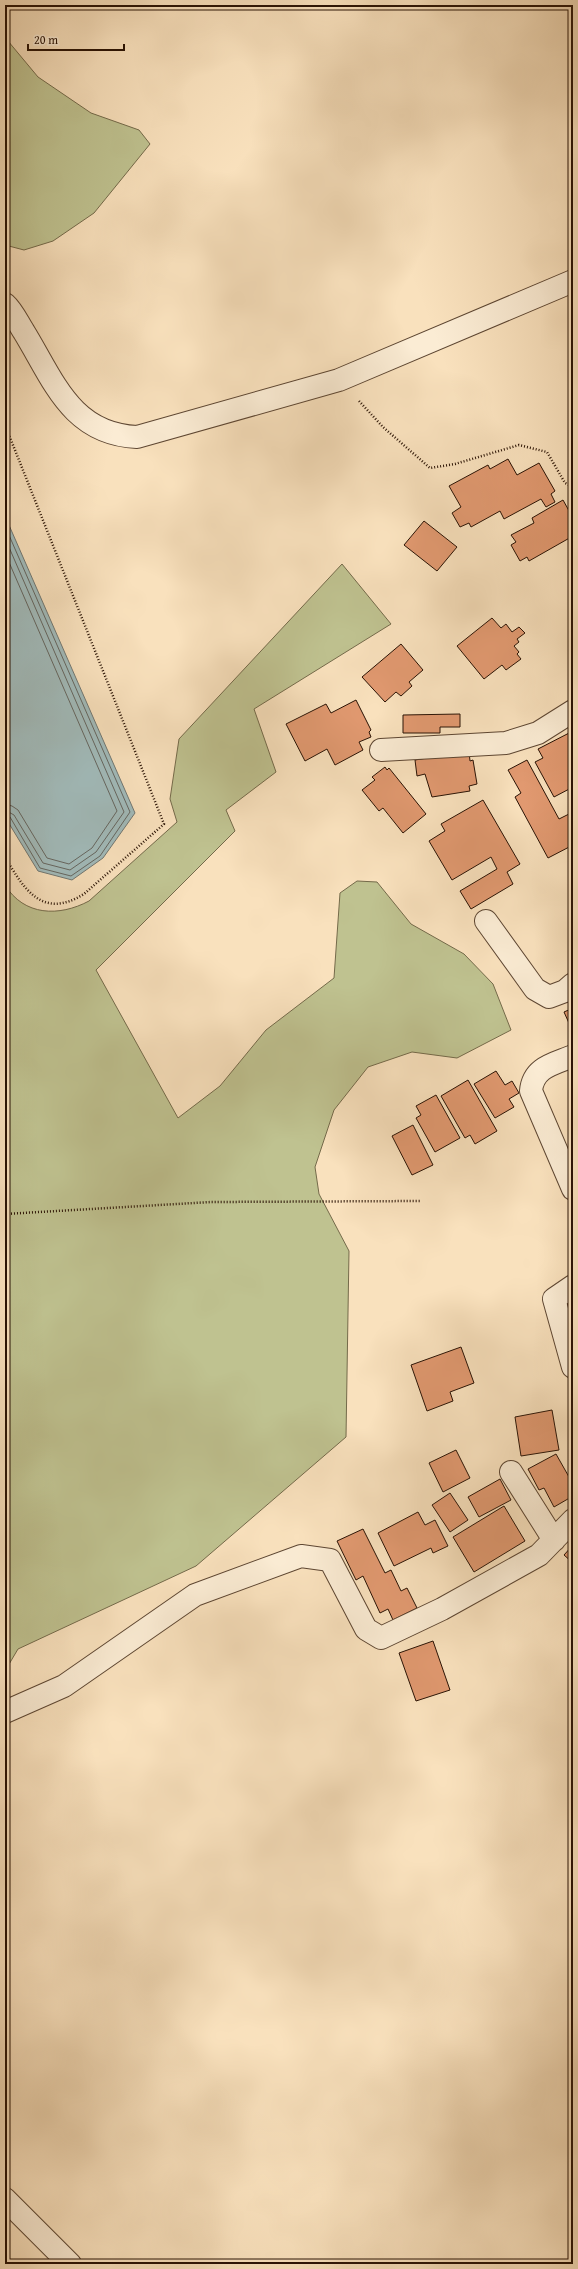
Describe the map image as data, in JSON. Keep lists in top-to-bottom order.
{
  "scale_bar": "20 m"
}
